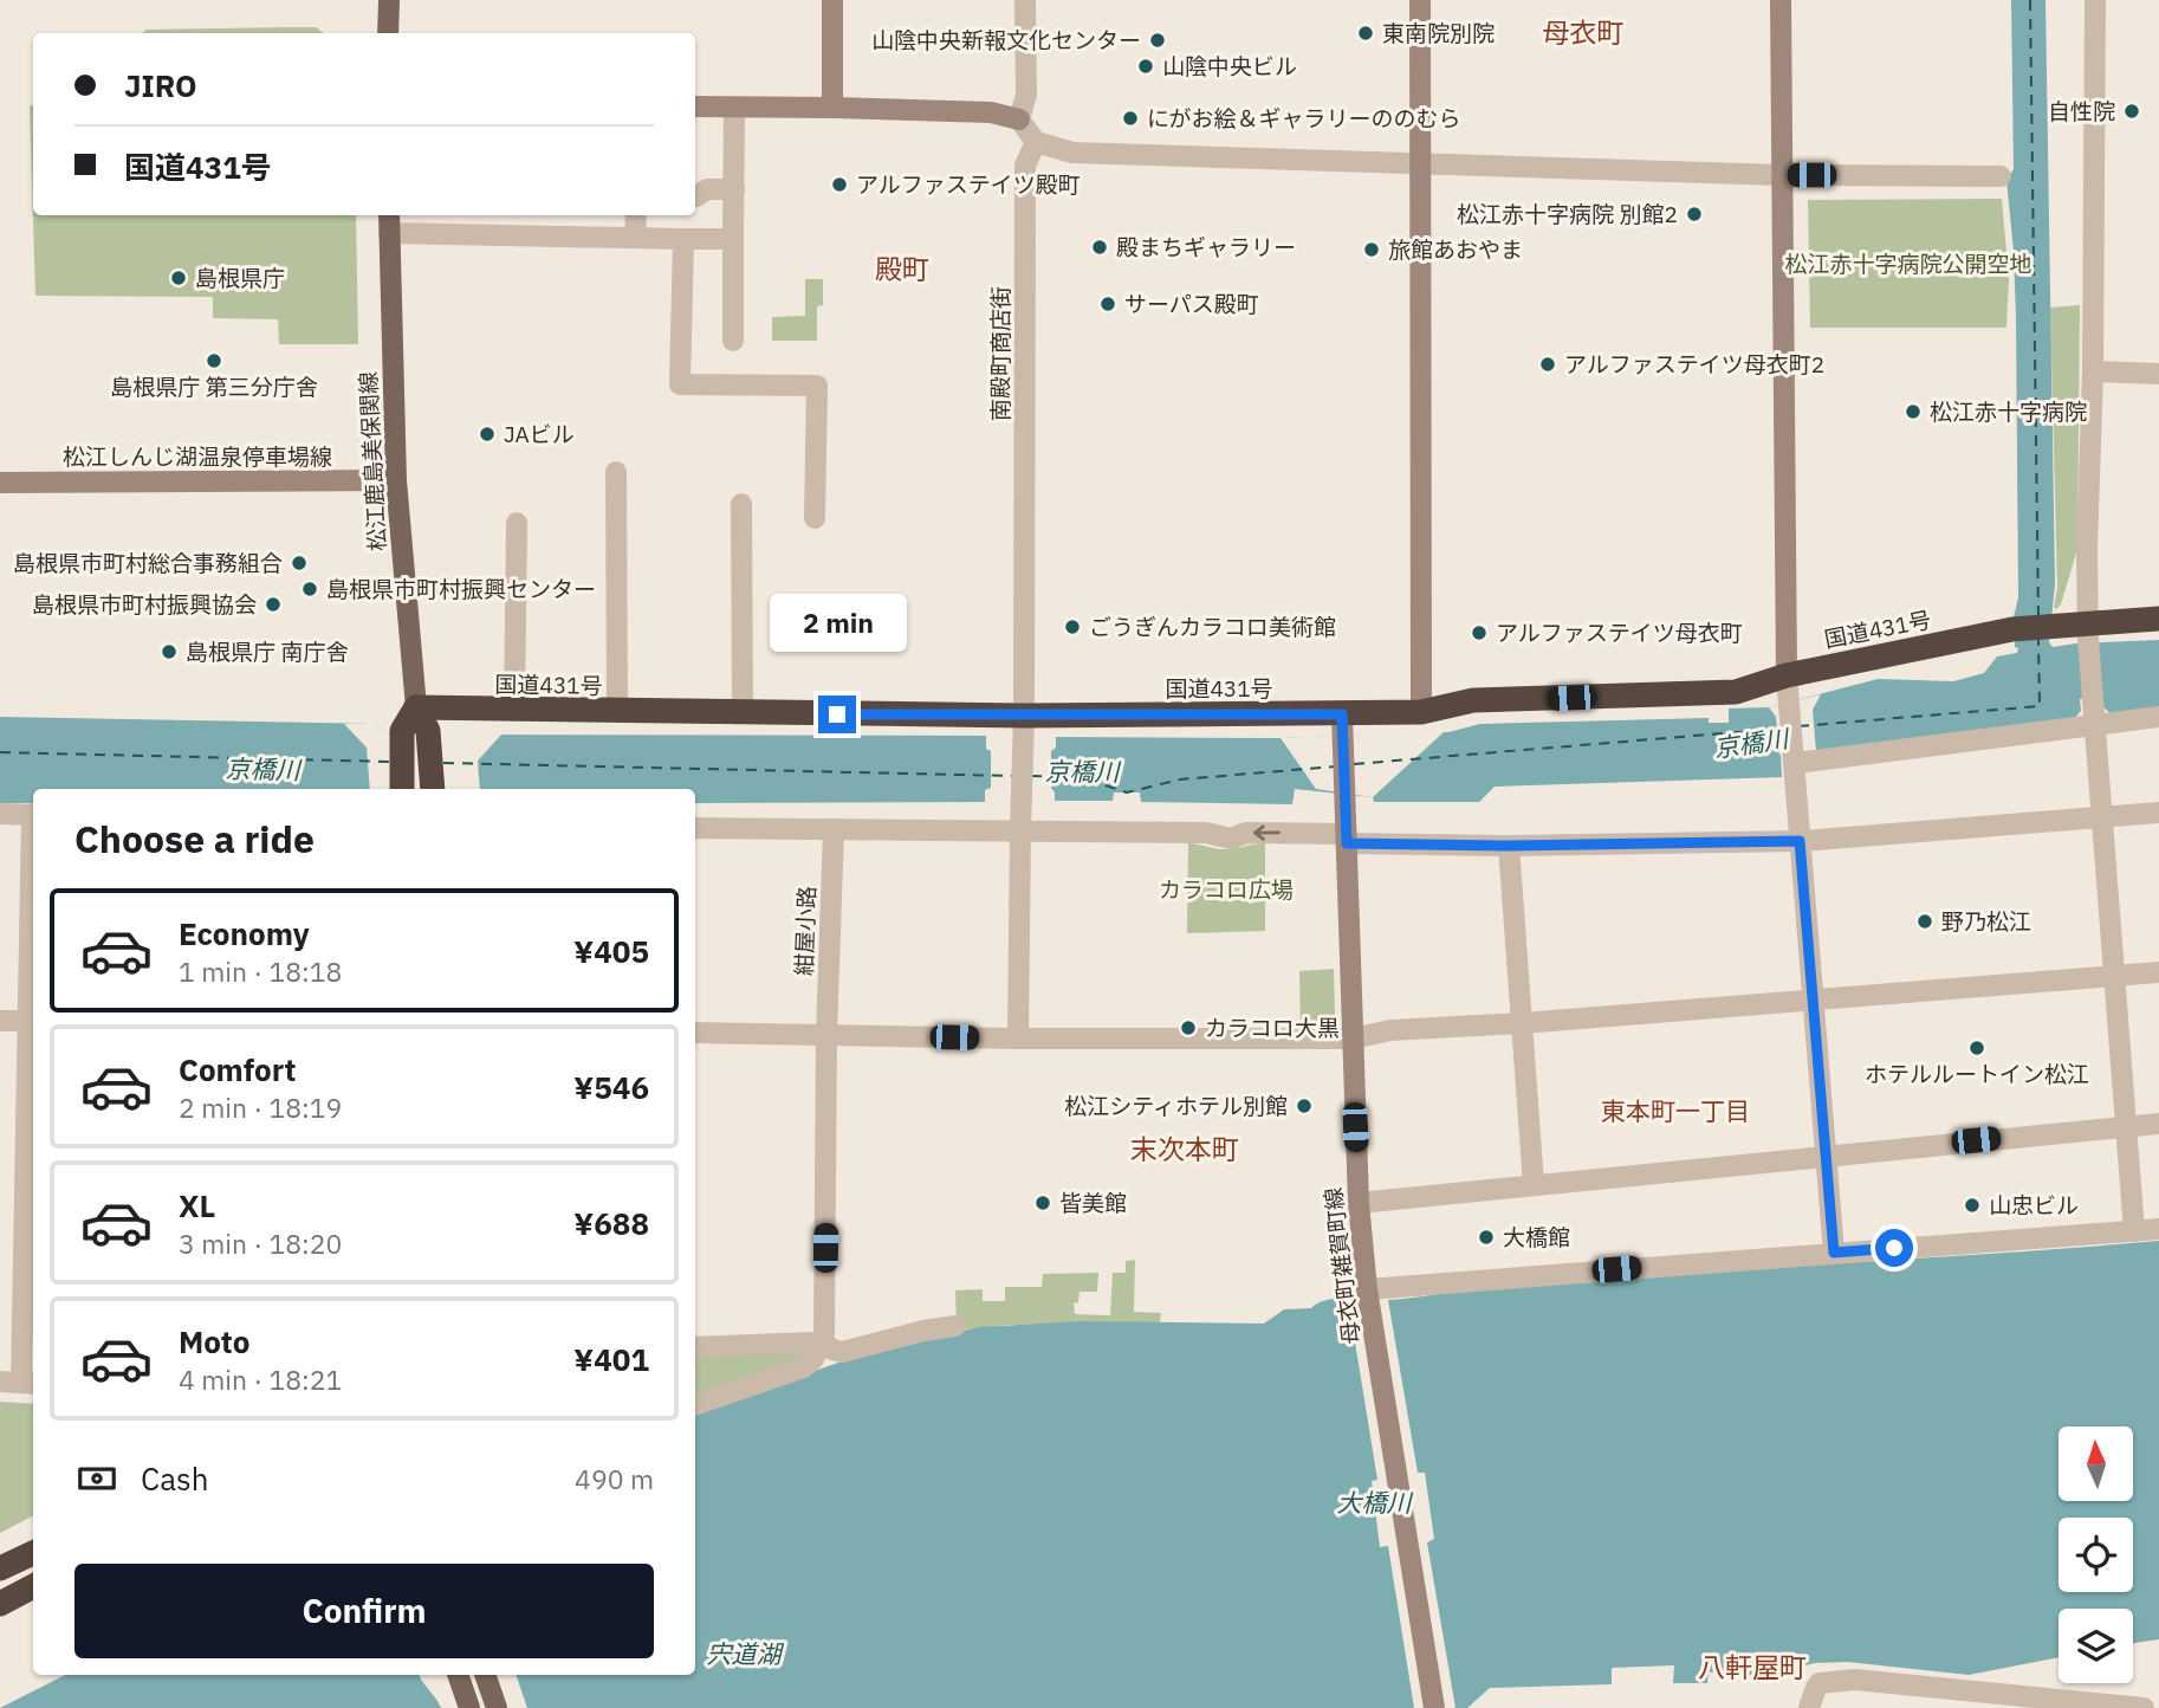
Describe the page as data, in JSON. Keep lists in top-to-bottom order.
{
  "streets": {
    "highway": ["国道431号"],
    "main road": ["松江鹿島美保関線"],
    "street": [
      "南殿町商店街",
      "松江しんじ湖温泉停車場線",
      "紺屋小路",
      "母衣町雑賀町線"
    ]
  },
  "crossings": [
    ["南殿町商店街", "国道431号"],
    ["松江しんじ湖温泉停車場線", "松江鹿島美保関線"],
    ["松江鹿島美保関線", "国道431号"],
    ["国道431号", "母衣町雑賀町線"]
  ],
  "districts": [
    "母衣町",
    "殿町",
    "東本町一丁目",
    "末次本町",
    "八軒屋町"
  ],
  "water": ["京橋川", "大橋川", "宍道湖"],
  "parks": ["松江赤十字病院公開空地", "カラコロ広場"],
  "places": [
    "東南院別院",
    "山陰中央新報文化センター",
    "山陰中央ビル",
    "自性院",
    "にがお絵＆ギャラリーののむら",
    "アルファステイツ殿町",
    "松江赤十字病院 別館2",
    "殿まちギャラリー",
    "旅館あおやま",
    "島根県庁",
    "サーパス殿町",
    "島根県庁 第三分庁舎",
    "アルファステイツ母衣町2",
    "松江赤十字病院",
    "JAビル",
    "島根県市町村総合事務組合",
    "島根県市町村振興センター",
    "島根県市町村振興協会",
    "ごうぎんカラコロ美術館",
    "アルファステイツ母衣町",
    "島根県庁 南庁舎",
    "野乃松江",
    "カラコロ大黒",
    "ホテルルートイン松江",
    "松江シティホテル別館",
    "皆美館",
    "山忠ビル",
    "大橋館"
  ],
  "north": "top",
  "page": {
    "banner": ["JIRO", "国道431号"],
    "bubble": "2 min",
    "heading": "Choose a ride",
    "list": [
      {
        "name": "Economy",
        "note": "1 min · 18:18",
        "value": "¥405"
      },
      {
        "name": "Comfort",
        "note": "2 min · 18:19",
        "value": "¥546"
      },
      {
        "name": "XL",
        "note": "3 min · 18:20",
        "value": "¥688"
      },
      {
        "name": "Moto",
        "note": "4 min · 18:21",
        "value": "¥401"
      }
    ],
    "pay": ["Cash", "490 m"],
    "buttons": "Confirm"
  }
}
